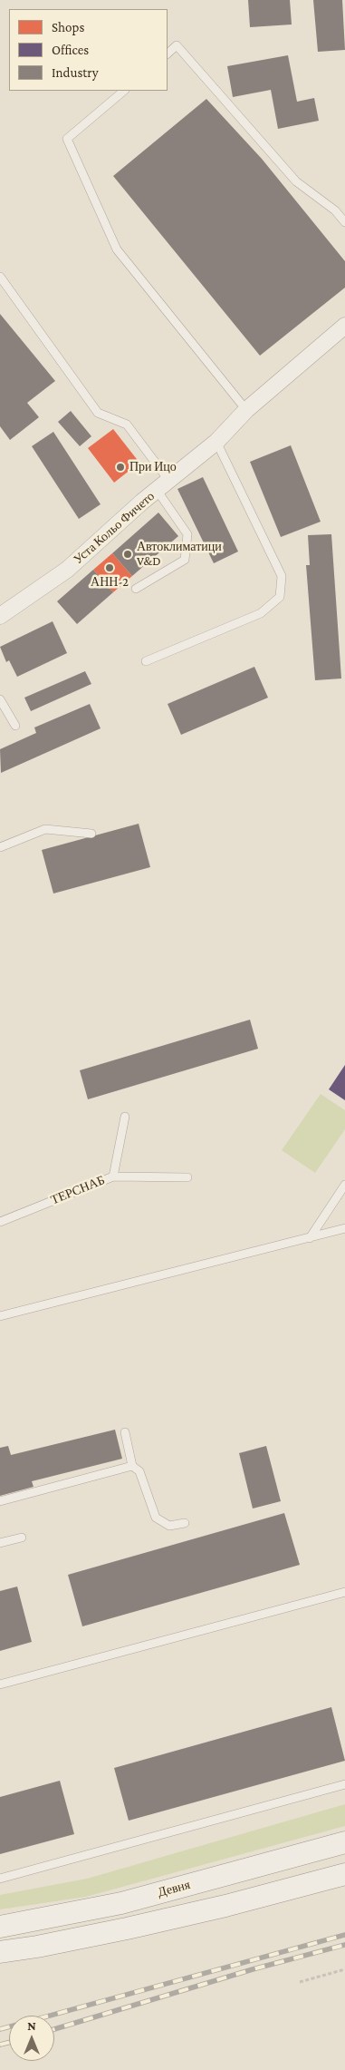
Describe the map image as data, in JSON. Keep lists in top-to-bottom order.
{
  "streets": {
    "main road": ["Девня"],
    "street": ["Уста Кольо Фичето"],
    "lane": ["ТЕРСНАБ"]
  },
  "places": ["При Ицо", "Автоклиматици V&D", "АНН-2"],
  "legend": ["Shops", "Offices", "Industry"],
  "north": "top"
}
